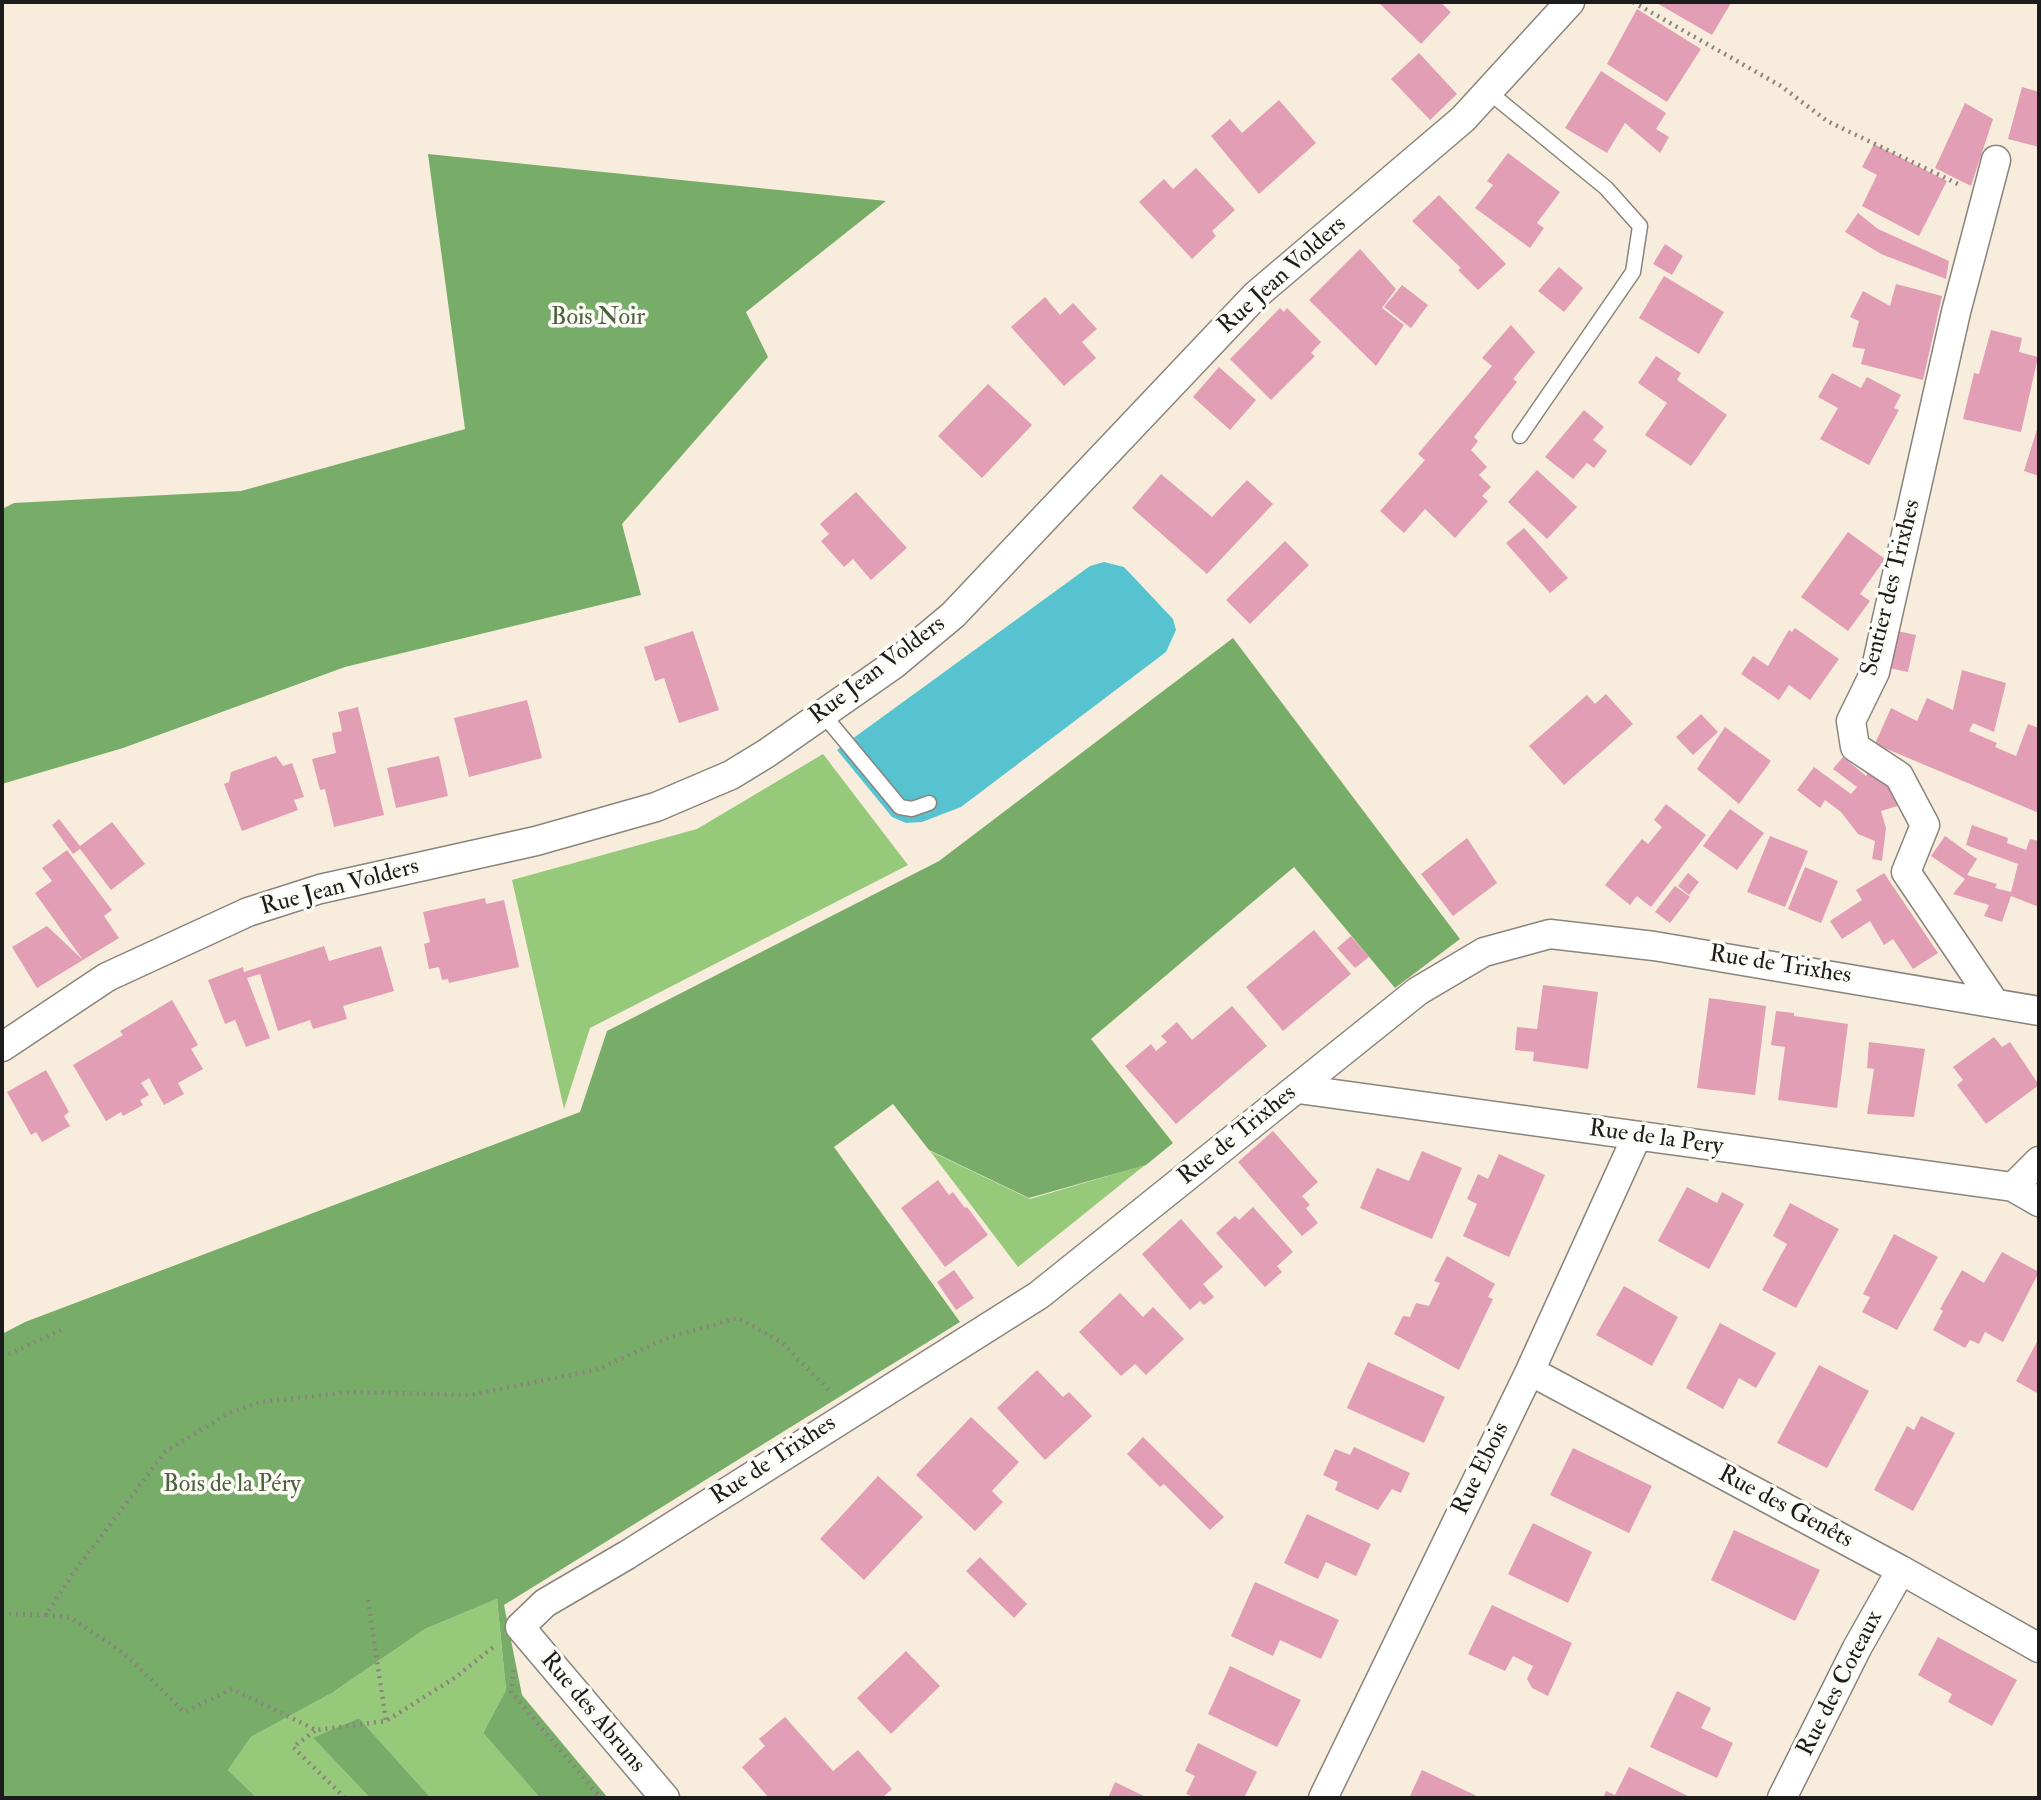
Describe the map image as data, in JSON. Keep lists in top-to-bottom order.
{
  "streets": {
    "street": [
      "Rue Jean Volders",
      "Sentier des Trixhes",
      "Rue de Trixhes",
      "Rue de la Pery",
      "Rue Ebois",
      "Rue des Genêts",
      "Rue des Coteaux",
      "Rue des Abruns"
    ]
  },
  "crossings": [
    ["Sentier des Trixhes", "Rue de Trixhes"],
    ["Rue de Trixhes", "Rue de la Pery"],
    ["Rue de Trixhes", "Rue des Abruns"],
    ["Rue de la Pery", "Rue Ebois"],
    ["Rue Ebois", "Rue des Genêts"],
    ["Rue des Genêts", "Rue des Coteaux"]
  ],
  "parks": ["Bois Noir", "Bois de la Péry"]
}
